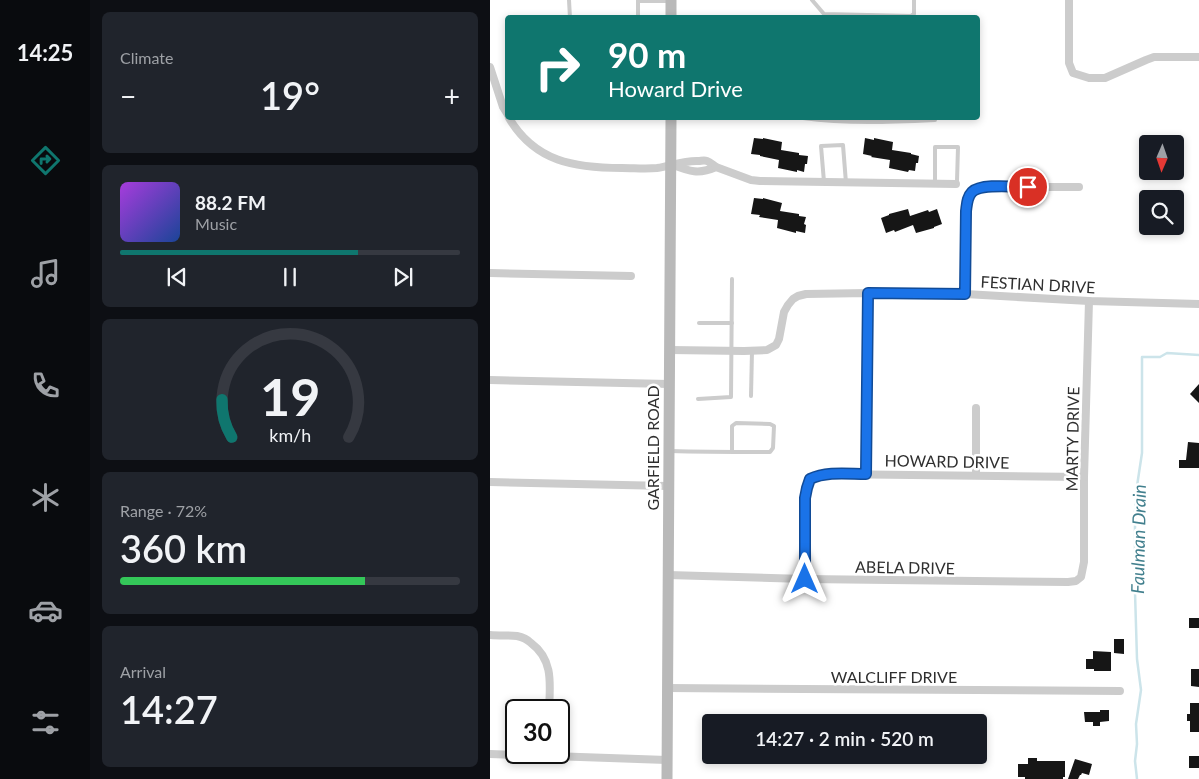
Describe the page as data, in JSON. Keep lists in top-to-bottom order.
{
  "streets": {
    "main road": ["GARFIELD ROAD"],
    "street": [
      "FESTIAN DRIVE",
      "MARTY DRIVE",
      "HOWARD DRIVE",
      "ABELA DRIVE",
      "WALCLIFF DRIVE"
    ]
  },
  "crossings": [
    ["FESTIAN DRIVE", "MARTY DRIVE"],
    ["FESTIAN DRIVE", "GARFIELD ROAD"],
    ["MARTY DRIVE", "HOWARD DRIVE"],
    ["MARTY DRIVE", "ABELA DRIVE"],
    ["GARFIELD ROAD", "ABELA DRIVE"],
    ["GARFIELD ROAD", "WALCLIFF DRIVE"],
    ["HOWARD DRIVE", "ABELA DRIVE"]
  ],
  "water": ["Faulman Drain"],
  "north": "bottom",
  "page": {
    "tabs": "14:25",
    "tile": [
      "Climate",
      ["Range · 72%", "360 km"],
      ["Arrival", "14:27"]
    ],
    "turn": ["90 m", "Howard Drive"],
    "heat": ["−", "19°", "+"],
    "song": ["88.2 FM", "Music"],
    "limit": "30",
    "trip": "14:27 · 2 min · 520 m",
    "gauge": ["19", "km/h"]
  }
}
